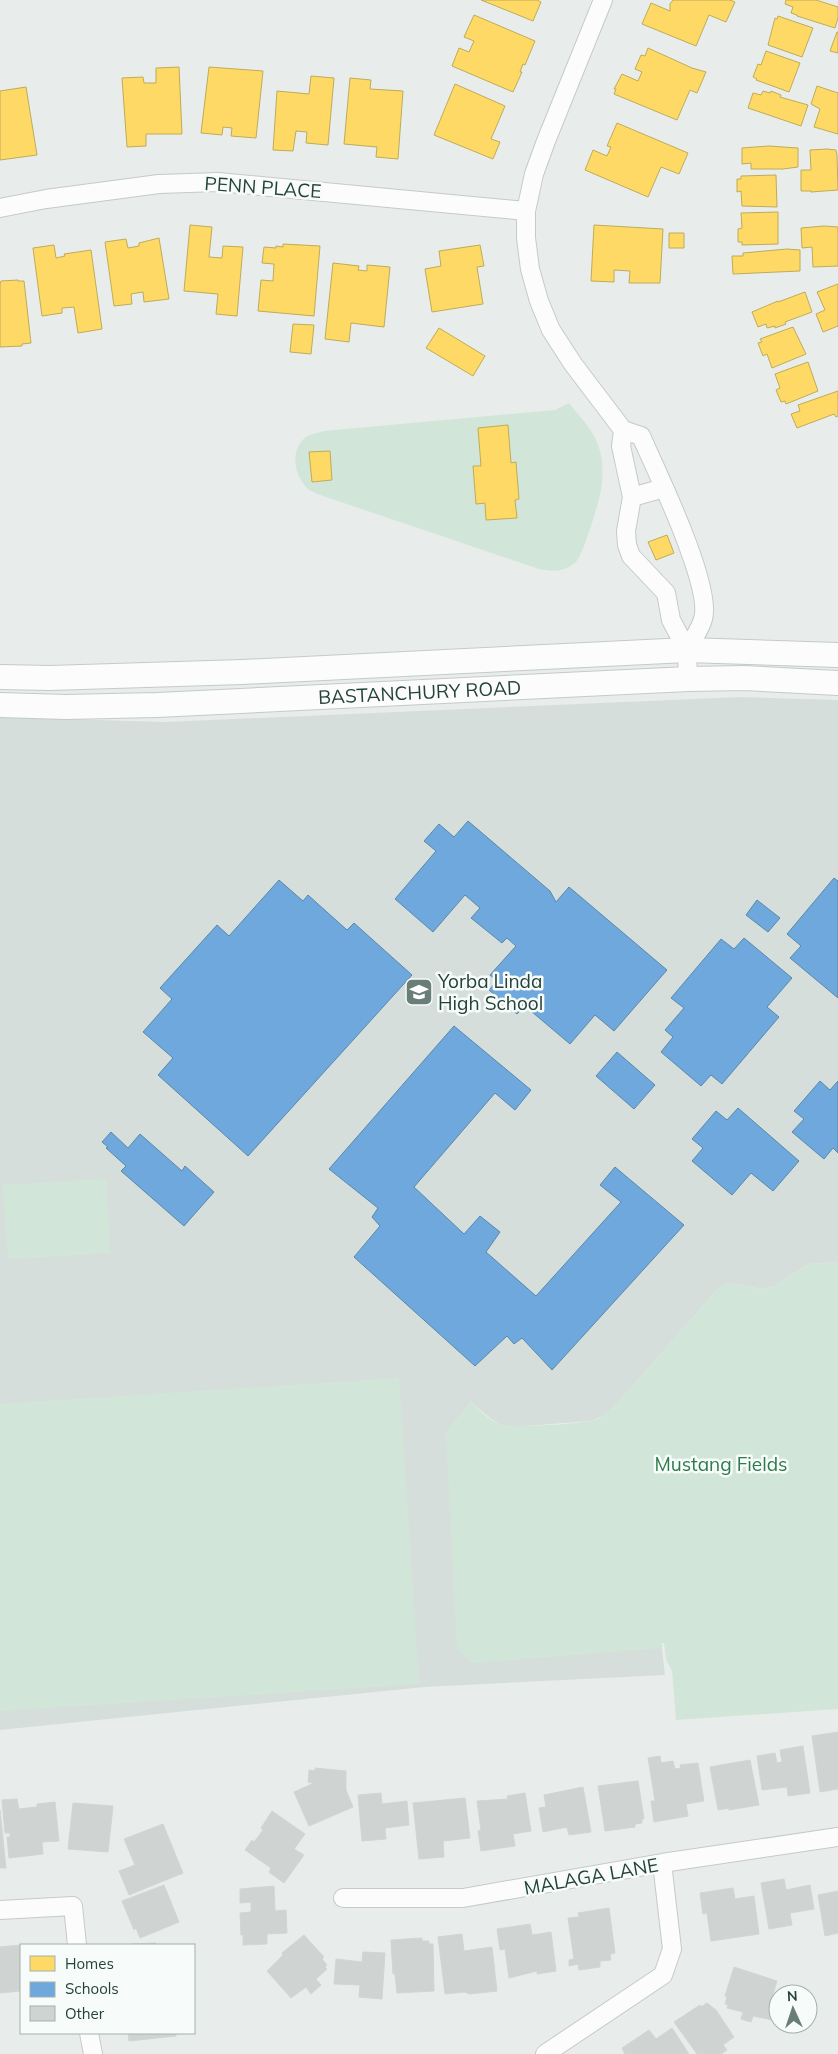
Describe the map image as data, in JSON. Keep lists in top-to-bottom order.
{
  "streets": {
    "main road": ["BASTANCHURY ROAD"],
    "street": ["PENN PLACE", "MALAGA LANE"]
  },
  "parks": ["Mustang Fields"],
  "places": {
    "school or university": ["Yorba Linda High School"]
  },
  "legend": ["Homes", "Schools", "Other"],
  "north": "top"
}
